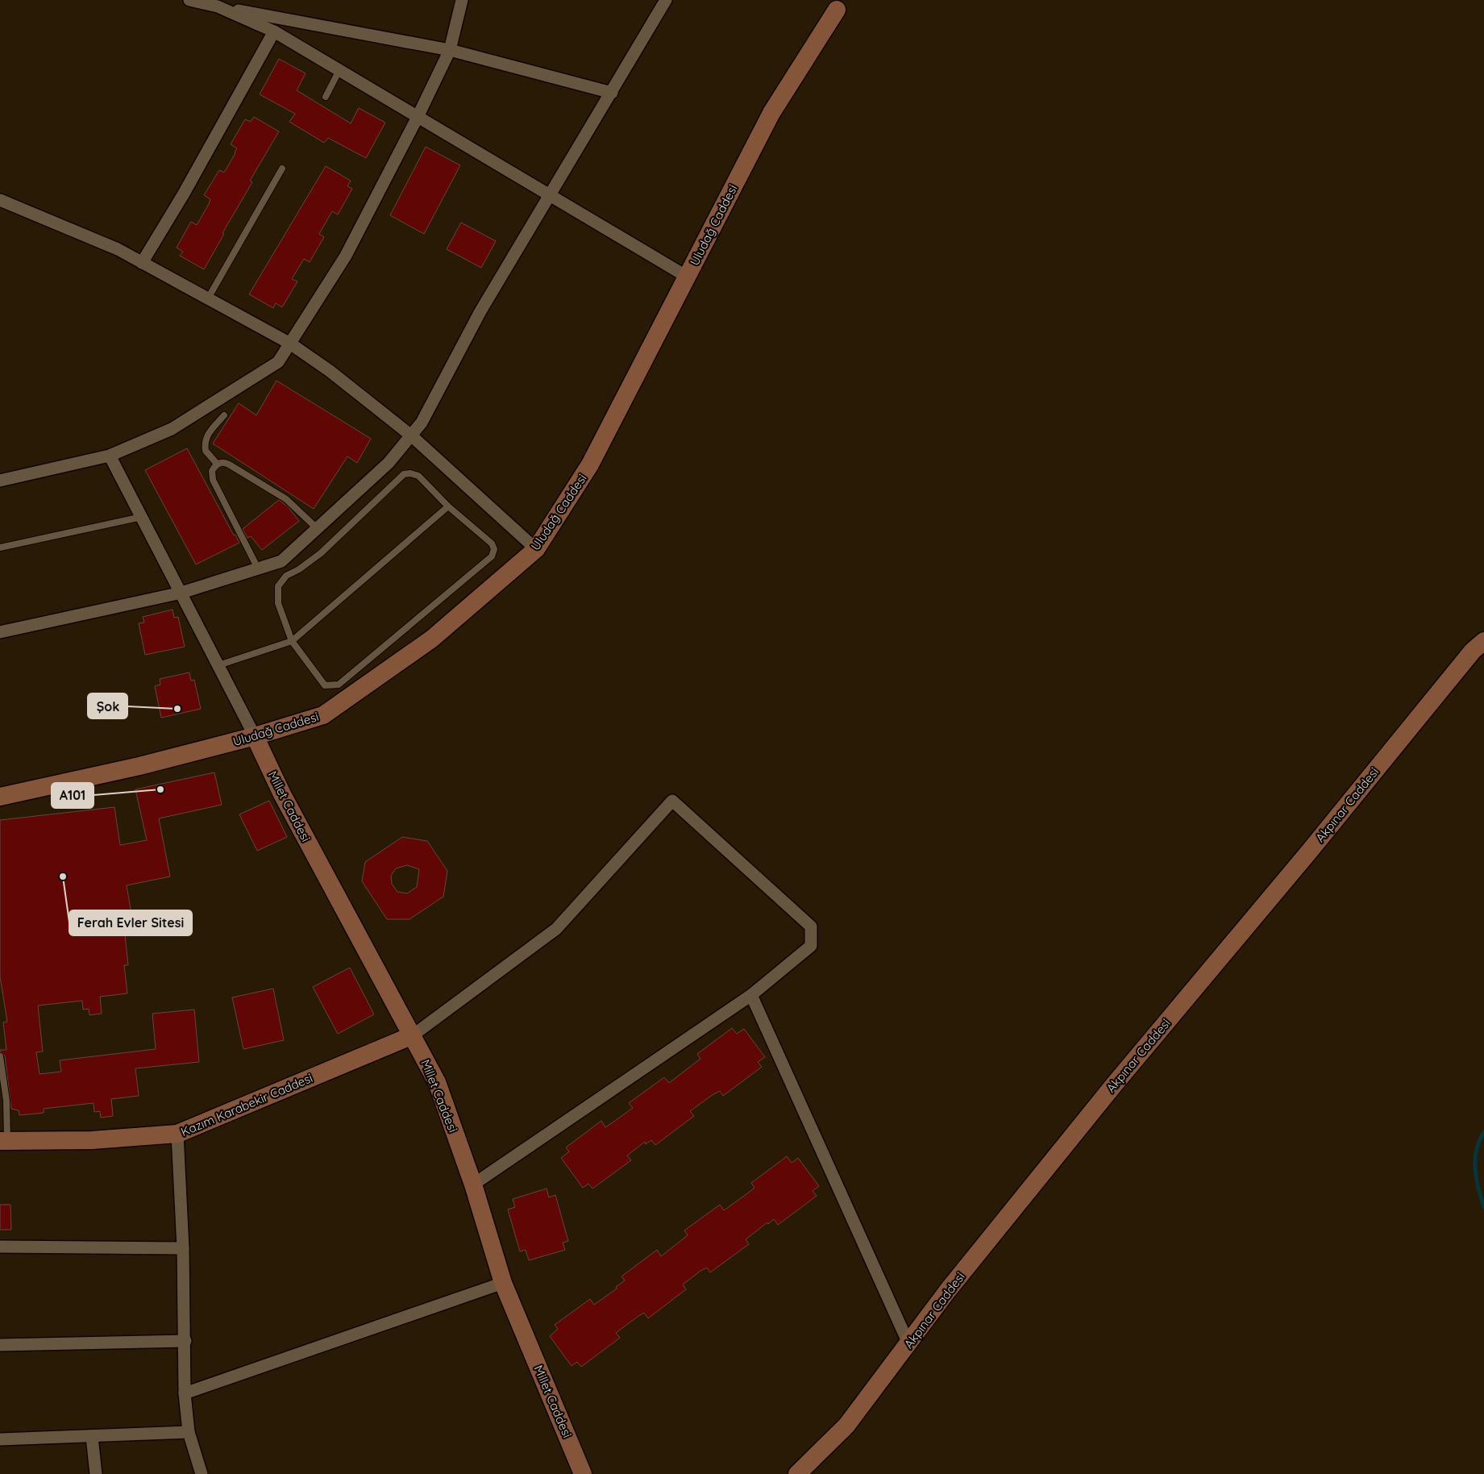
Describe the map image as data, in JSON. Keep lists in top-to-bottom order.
{
  "streets": {
    "street": [
      "Uludağ Caddesi",
      "Akpınar Caddesi",
      "Millet Caddesi",
      "Kazım Karabekir Caddesi"
    ]
  },
  "crossings": [
    ["Uludağ Caddesi", "Millet Caddesi"],
    ["Millet Caddesi", "Kazım Karabekir Caddesi"]
  ],
  "places": ["Şok", "A101", "Ferah Evler Sitesi"]
}
